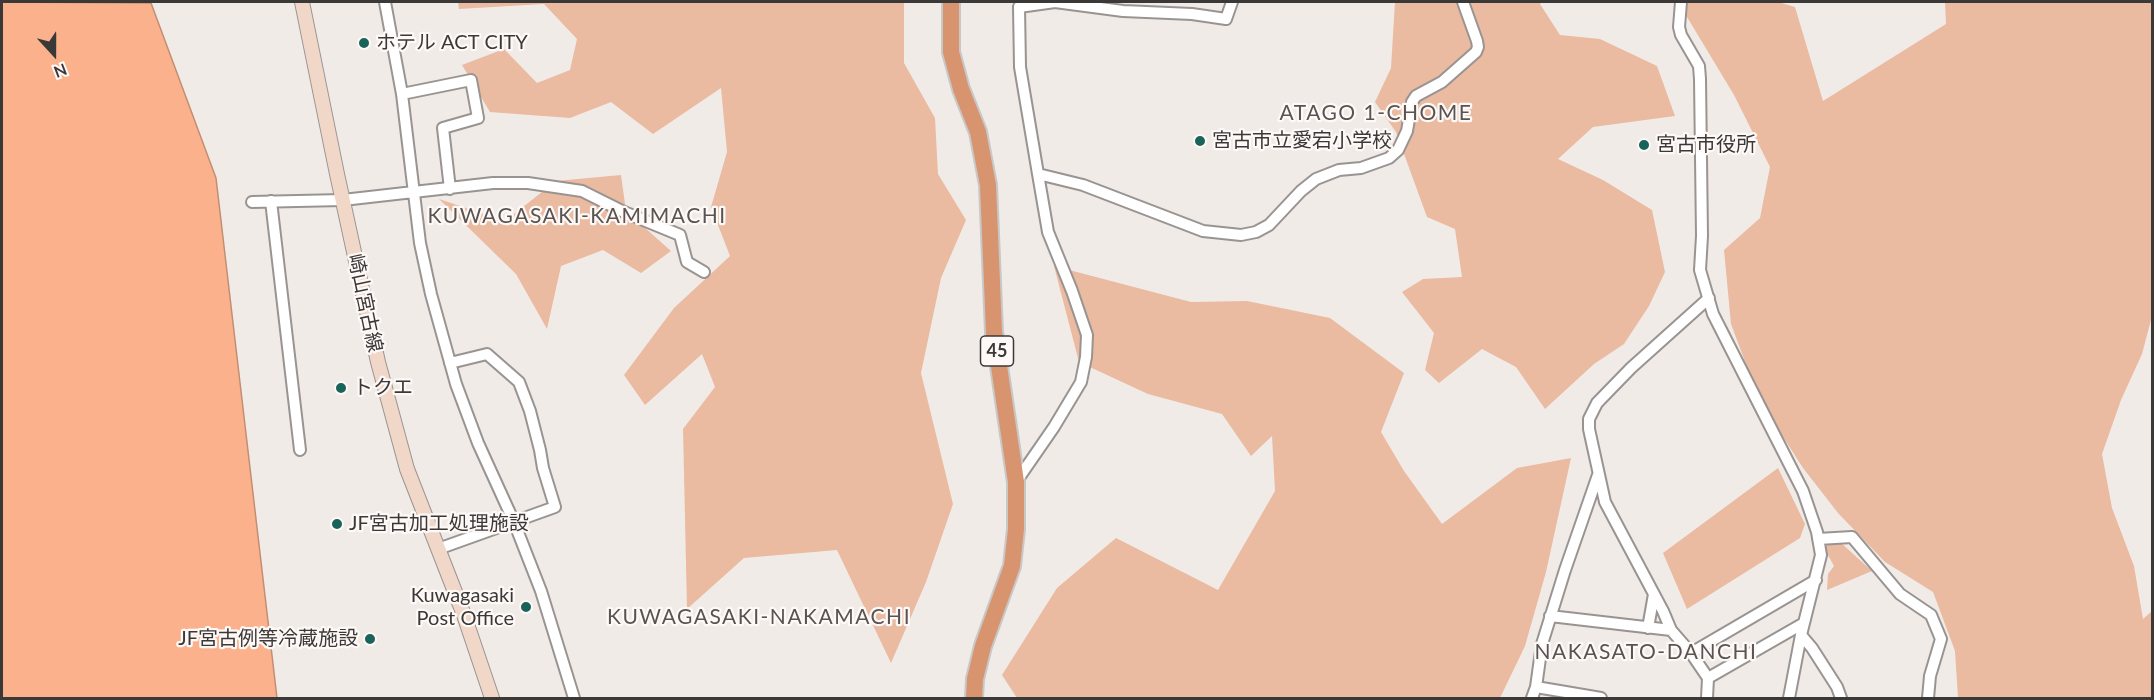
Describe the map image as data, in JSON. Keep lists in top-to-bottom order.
{
  "streets": {
    "highway": ["45"],
    "main road": ["崎山宮古線"]
  },
  "districts": [
    "ATAGO 1-CHOME",
    "KUWAGASAKI-KAMIMACHI",
    "KUWAGASAKI-NAKAMACHI",
    "NAKASATO-DANCHI"
  ],
  "places": [
    "ホテル ACT CITY",
    "宮古市立愛宕小学校",
    "宮古市役所",
    "トクエ",
    "JF宮古加工処理施設",
    "Kuwagasaki Post Office",
    "JF宮古例等冷蔵施設"
  ],
  "north": "bottom"
}
